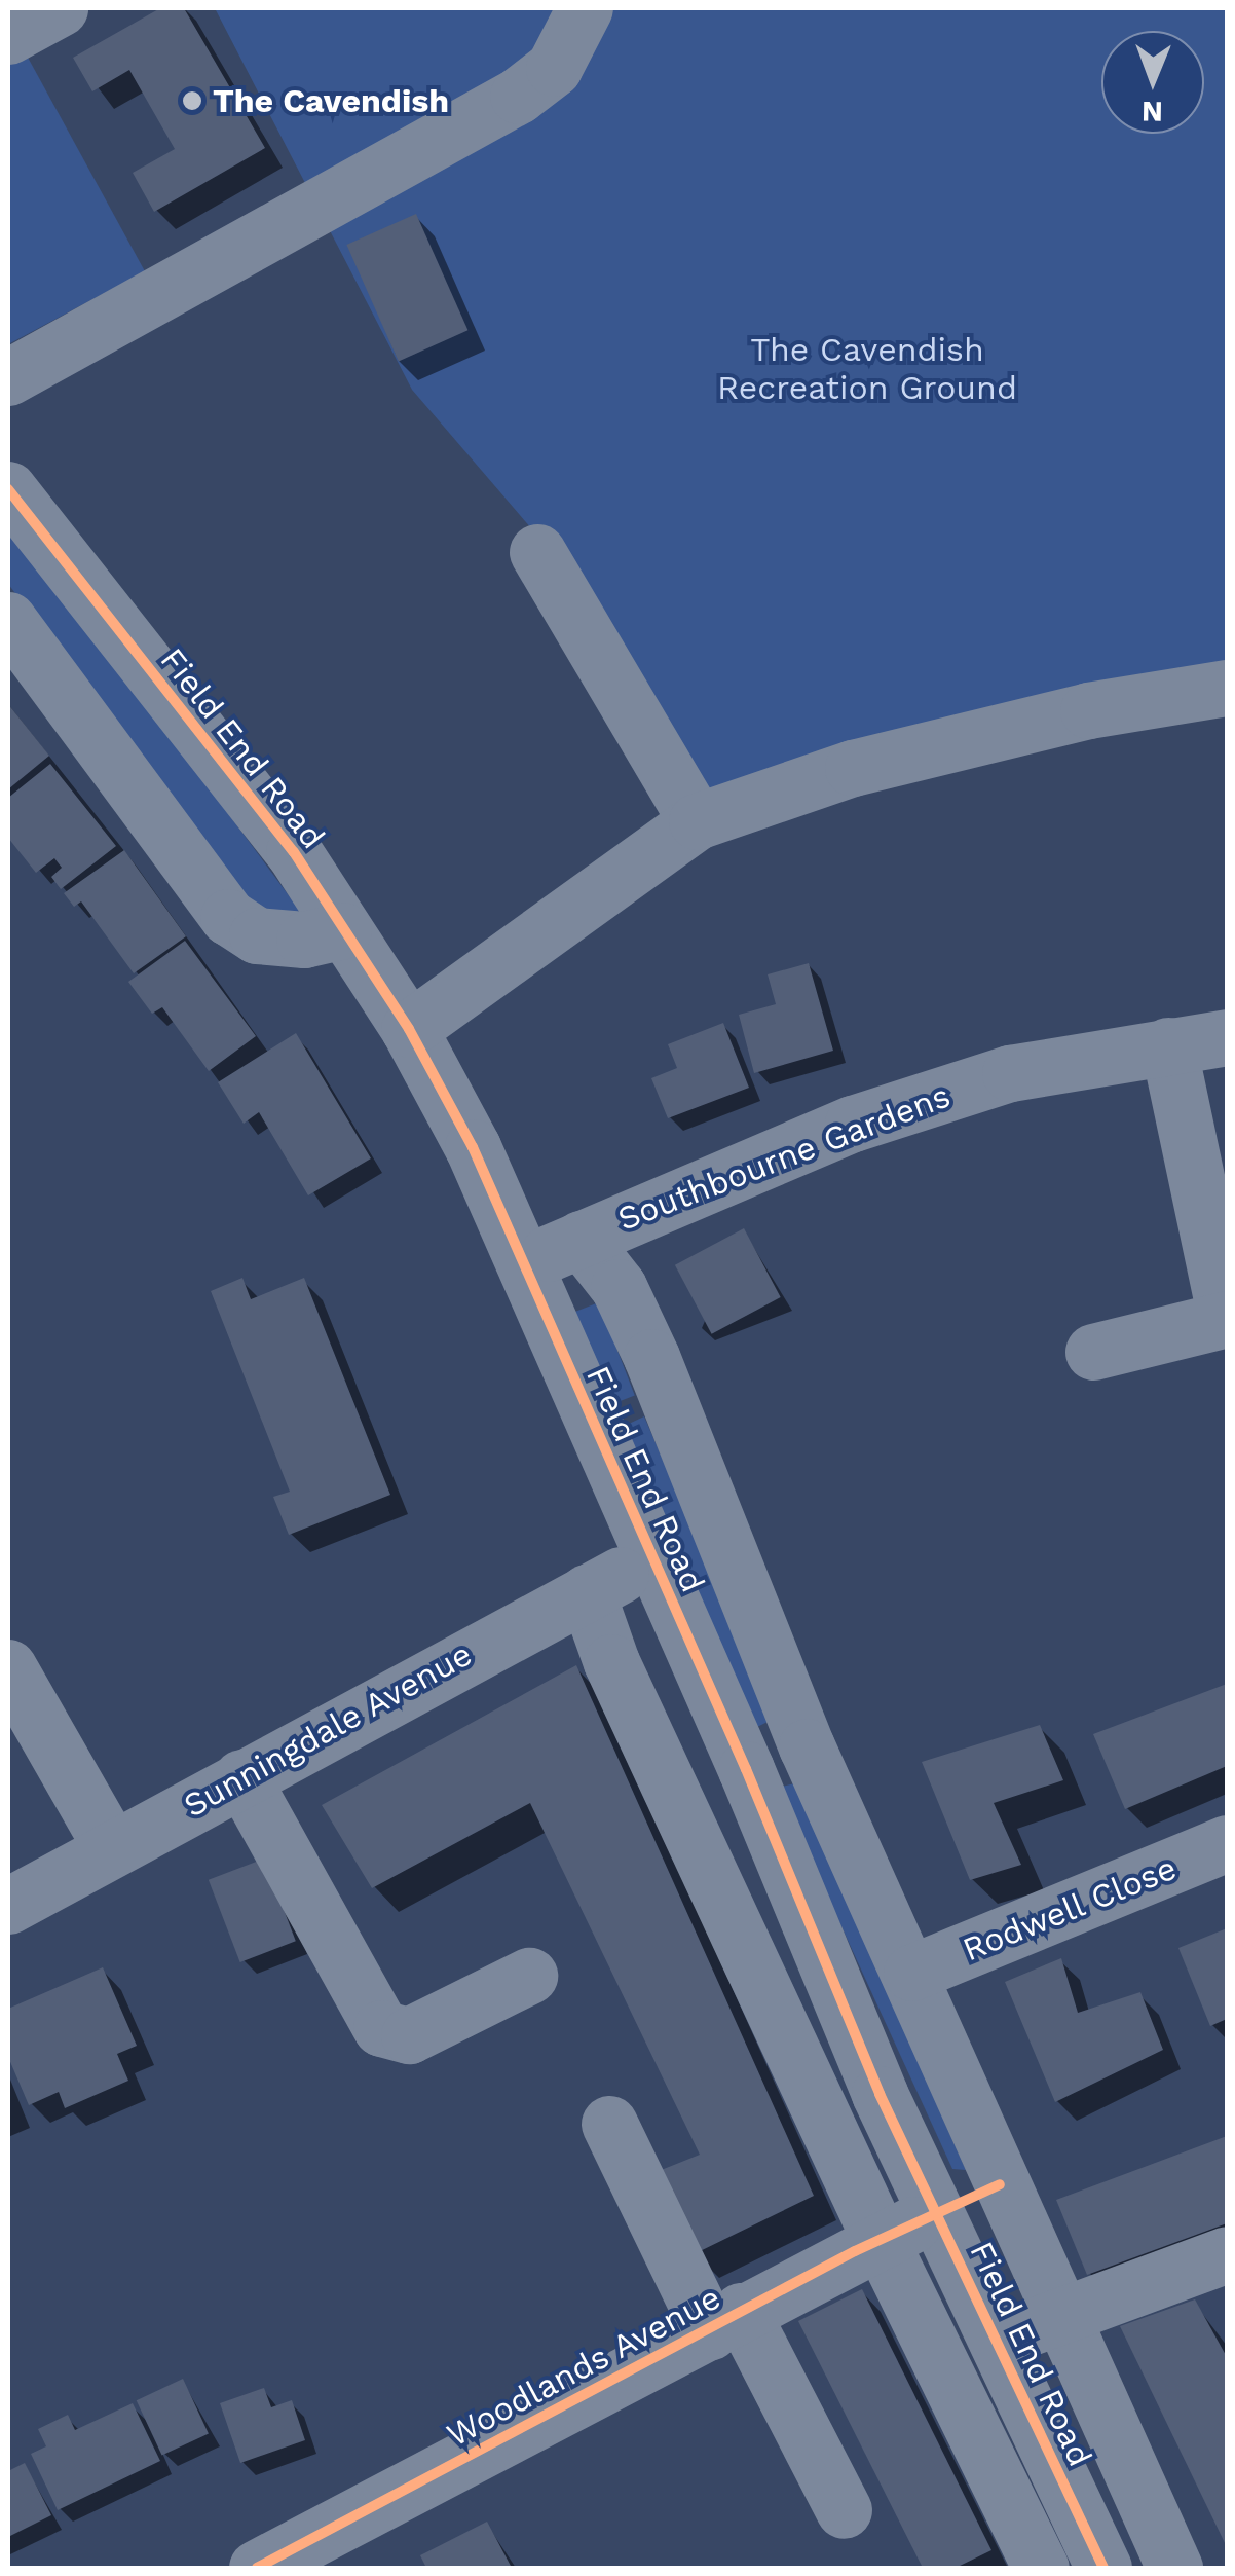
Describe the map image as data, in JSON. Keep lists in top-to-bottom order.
{
  "streets": {
    "street": [
      "Field End Road",
      "Southbourne Gardens",
      "Sunningdale Avenue",
      "Rodwell Close",
      "Woodlands Avenue"
    ]
  },
  "crossings": [
    ["Field End Road", "Southbourne Gardens"],
    ["Field End Road", "Sunningdale Avenue"],
    ["Field End Road", "Woodlands Avenue"]
  ],
  "parks": ["The Cavendish Recreation Ground"],
  "places": ["The Cavendish"],
  "north": "bottom"
}
